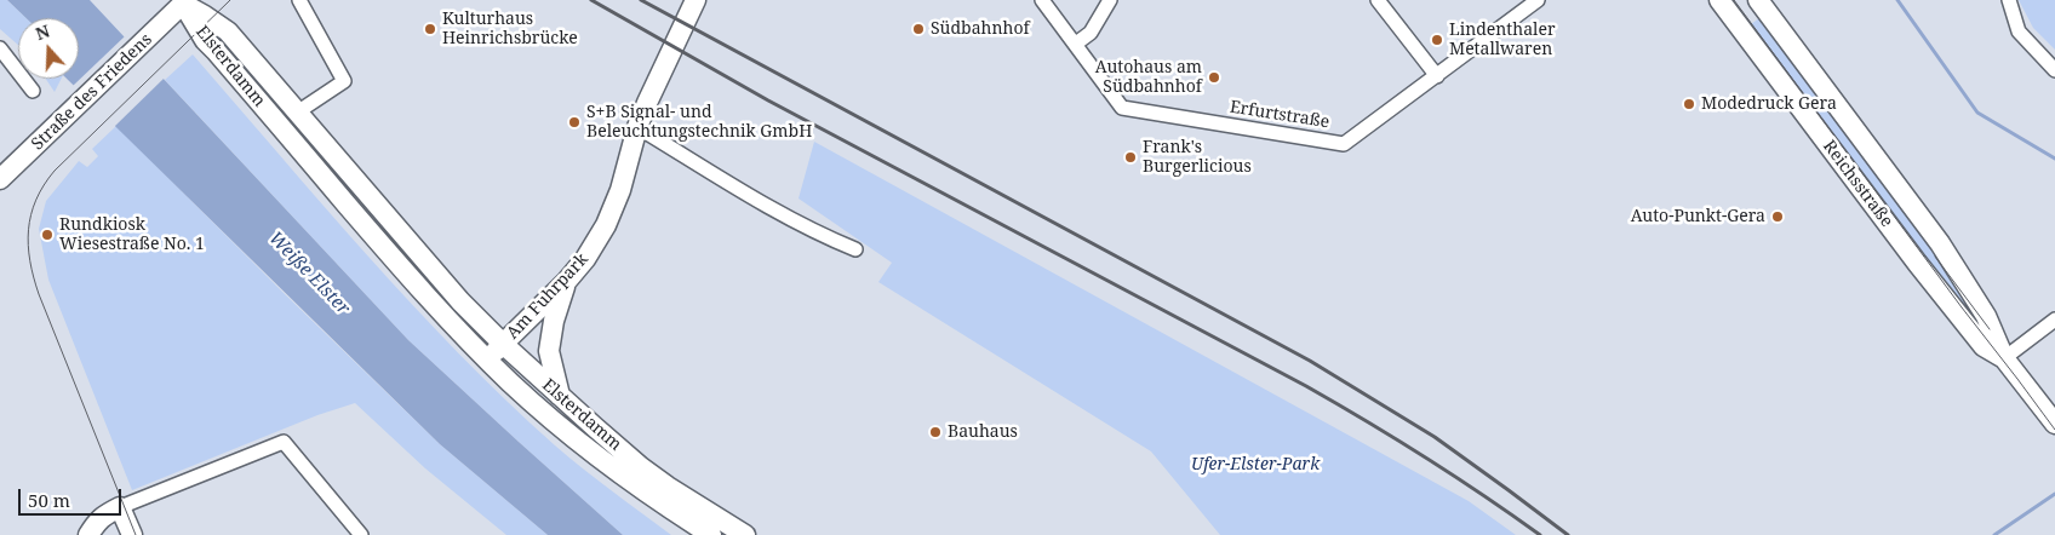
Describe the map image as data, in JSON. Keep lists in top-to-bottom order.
{
  "streets": {
    "main road": [
      "Elsterdamm",
      "Straße des Friedens",
      "Reichsstraße",
      "Am Fuhrpark"
    ],
    "street": ["Erfurtstraße"]
  },
  "crossings": [
    ["Elsterdamm", "Straße des Friedens"],
    ["Elsterdamm", "Am Fuhrpark"]
  ],
  "water": ["Weiße Elster"],
  "parks": ["Ufer-Elster-Park"],
  "places": [
    "Kulturhaus Heinrichsbrücke",
    "Südbahnhof",
    "Lindenthaler Metallwaren",
    "Autohaus am Südbahnhof",
    "Modedruck Gera",
    "S+B Signal- und Beleuchtungstechnik GmbH",
    "Frank's Burgerlicious",
    "Auto-Punkt-Gera",
    "Rundkiosk Wiesestraße No. 1",
    "Bauhaus"
  ],
  "scale_bar": "50 m",
  "north": "top"
}
